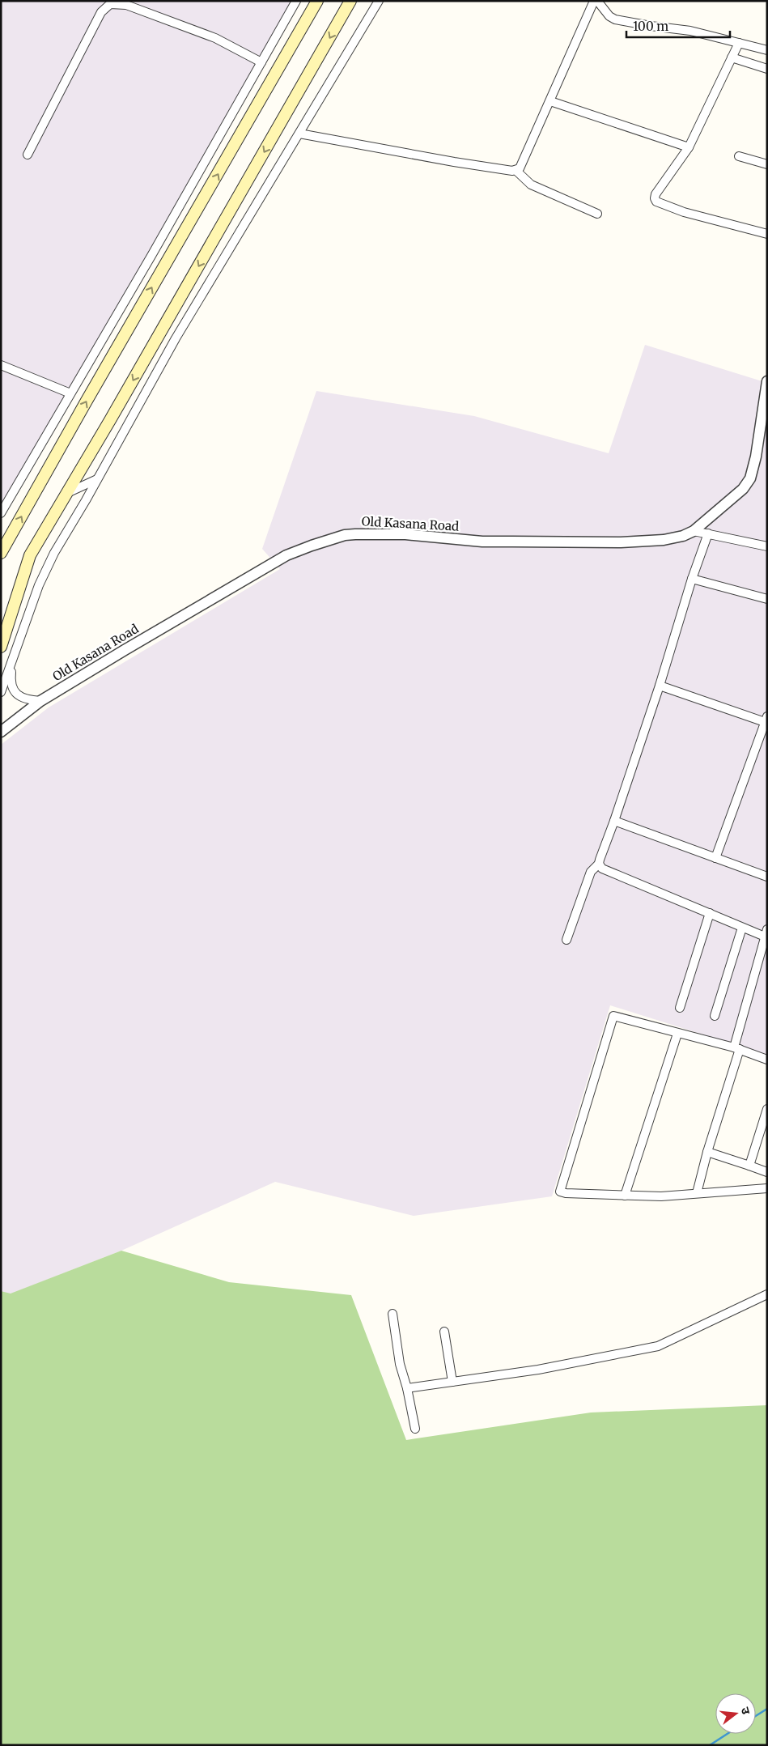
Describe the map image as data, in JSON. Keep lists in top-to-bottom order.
{
  "streets": {
    "street": ["Old Kasana Road"]
  },
  "scale_bar": "100 m",
  "north": "right"
}
